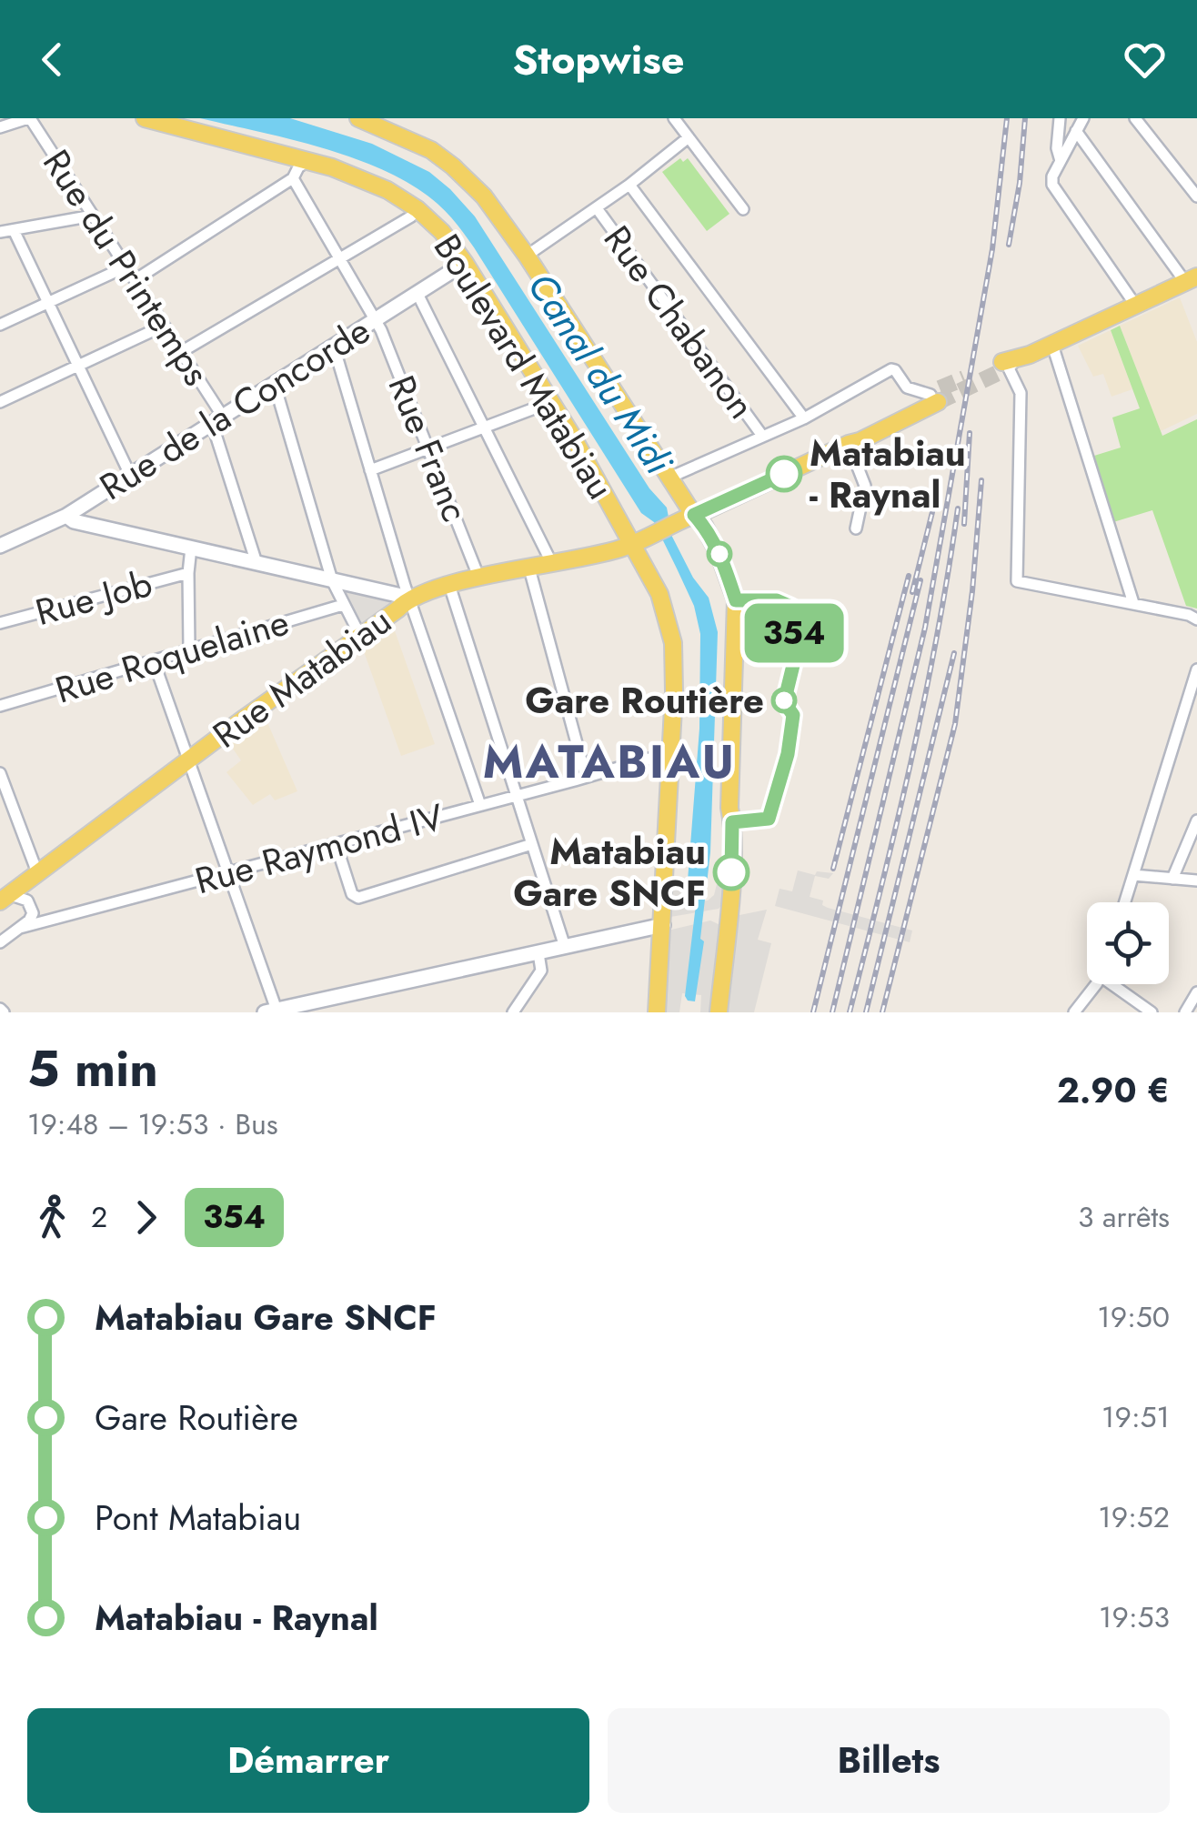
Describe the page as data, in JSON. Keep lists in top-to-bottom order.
{
  "streets": {
    "main road": ["Boulevard Matabiau", "Rue Matabiau"],
    "street": [
      "Rue du Printemps",
      "Rue Chabanon",
      "Rue de la Concorde",
      "Rue Franc",
      "Rue Job",
      "Rue Roquelaine",
      "Rue Raymond IV"
    ]
  },
  "crossings": [
    ["Rue du Printemps", "Rue de la Concorde"],
    ["Boulevard Matabiau", "Rue de la Concorde"],
    ["Boulevard Matabiau", "Rue Matabiau"],
    ["Boulevard Matabiau", "Rue Raymond IV"],
    ["Rue de la Concorde", "Rue Franc"],
    ["Rue Franc", "Rue Matabiau"]
  ],
  "districts": ["MATABIAU"],
  "water": ["Canal du Midi"],
  "places": ["Matabiau - Raynal", "Gare Routière", "Matabiau Gare SNCF"],
  "lines": ["bus line 354"],
  "page": {
    "header": "Stopwise",
    "on_map": "354",
    "heading": ["5 min", "19:48 – 19:53 · Bus", "2.90 €"],
    "legs": ["2", "354", "3 arrêts"],
    "list": [
      {
        "name": "Matabiau Gare SNCF",
        "value": "19:50"
      },
      {
        "name": "Gare Routière",
        "value": "19:51"
      },
      {
        "name": "Pont Matabiau",
        "value": "19:52"
      },
      {
        "name": "Matabiau - Raynal",
        "value": "19:53"
      }
    ],
    "buttons": ["Démarrer", "Billets"]
  }
}
